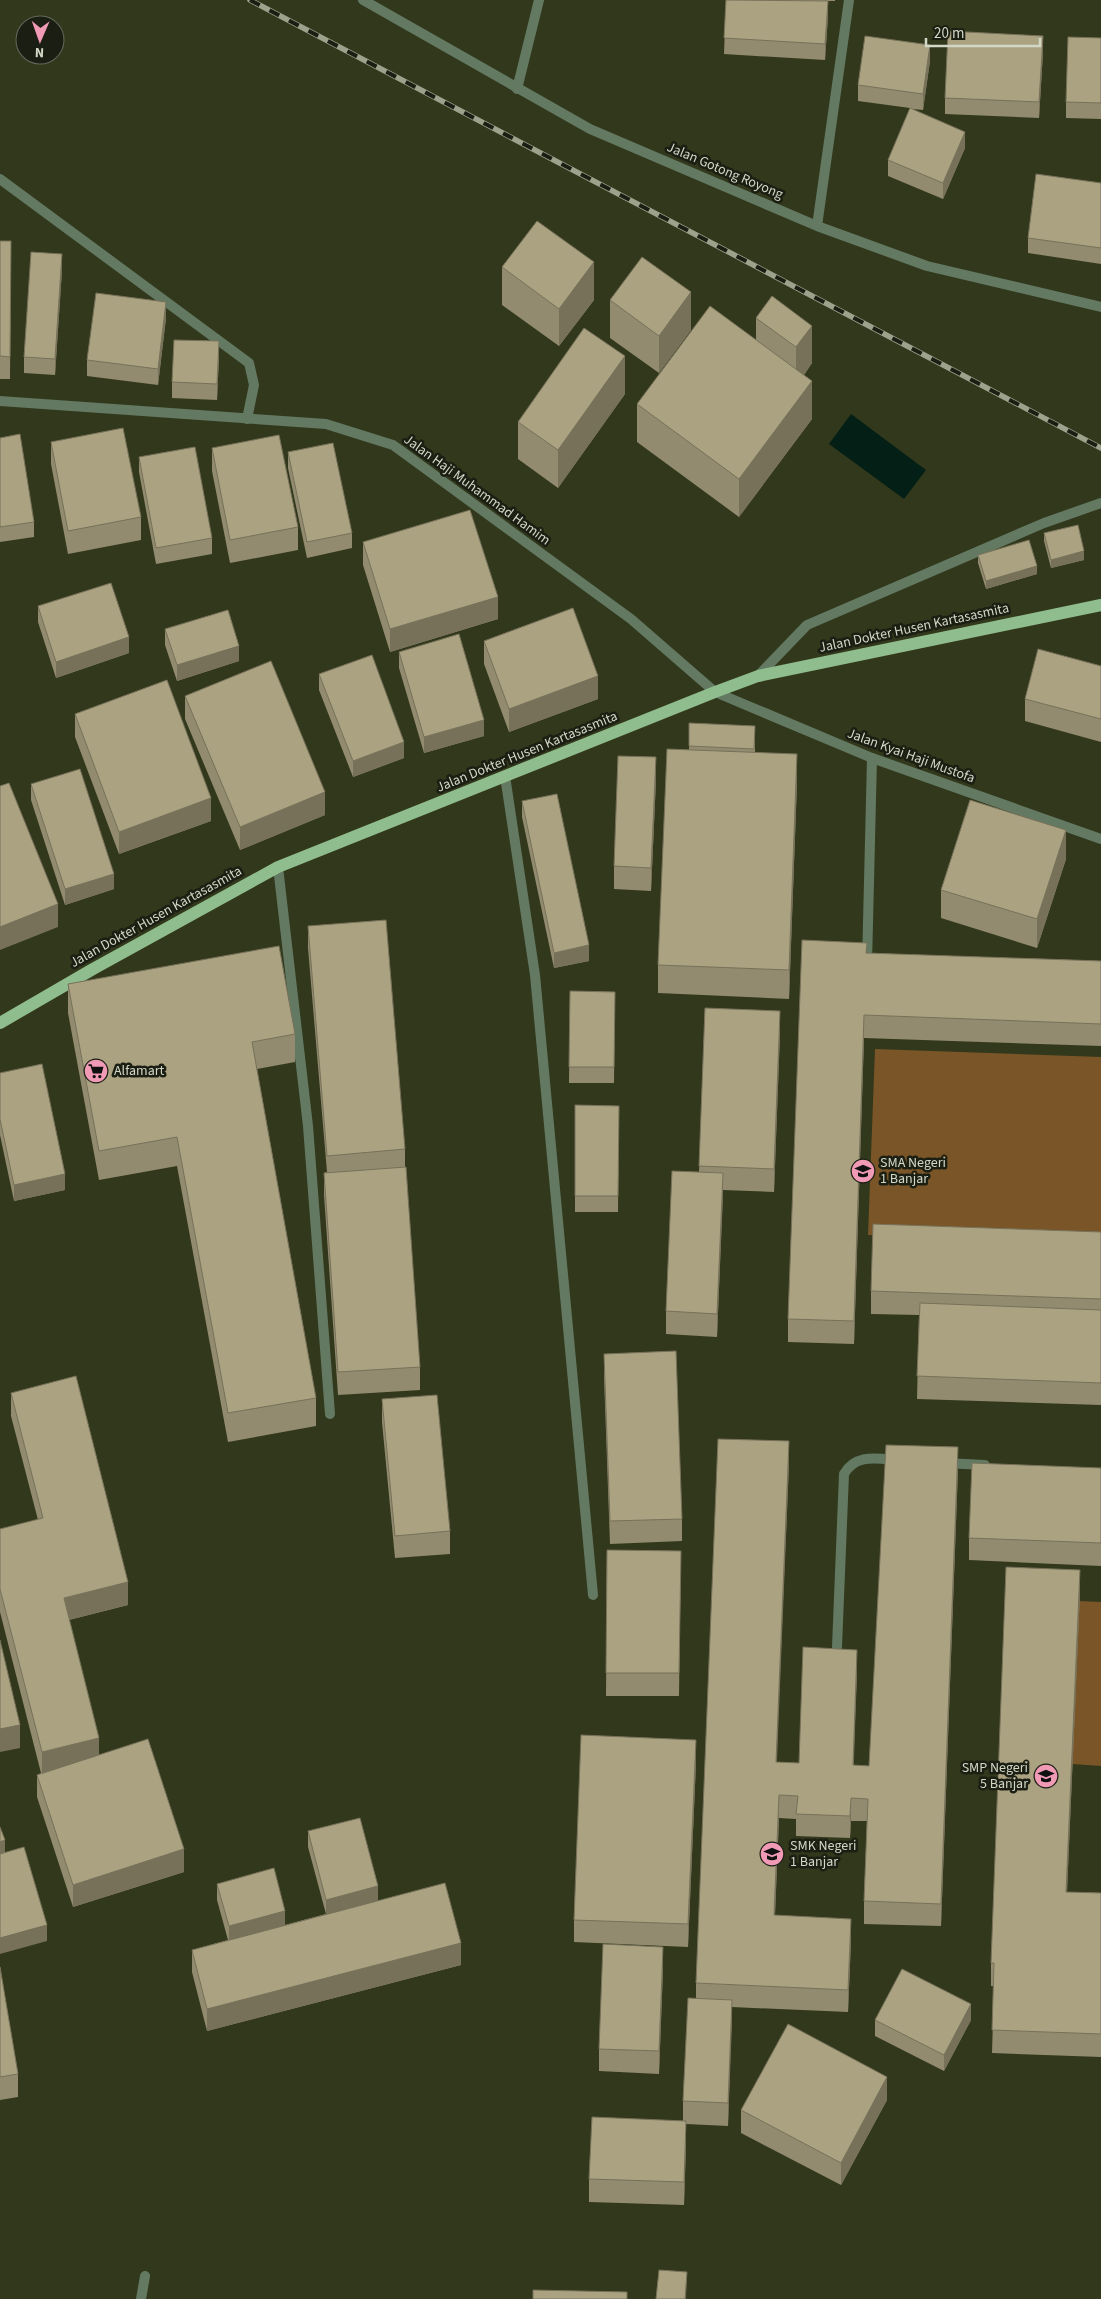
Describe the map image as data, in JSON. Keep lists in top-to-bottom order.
{
  "streets": {
    "main road": ["Jalan Dokter Husen Kartasasmita"],
    "street": ["Jalan Gotong Royong", "Jalan Haji Muhammad Hamim", "Jalan Kyai Haji Mustofa"]
  },
  "crossings": [
    ["Jalan Haji Muhammad Hamim", "Jalan Dokter Husen Kartasasmita"],
    ["Jalan Haji Muhammad Hamim", "Jalan Kyai Haji Mustofa"],
    ["Jalan Dokter Husen Kartasasmita", "Jalan Kyai Haji Mustofa"]
  ],
  "places": {
    "supermarket": ["Alfamart"],
    "school or university": ["SMA Negeri 1 Banjar", "SMP Negeri 5 Banjar", "SMK Negeri 1 Banjar"]
  },
  "scale_bar": "20 m",
  "north": "bottom"
}
